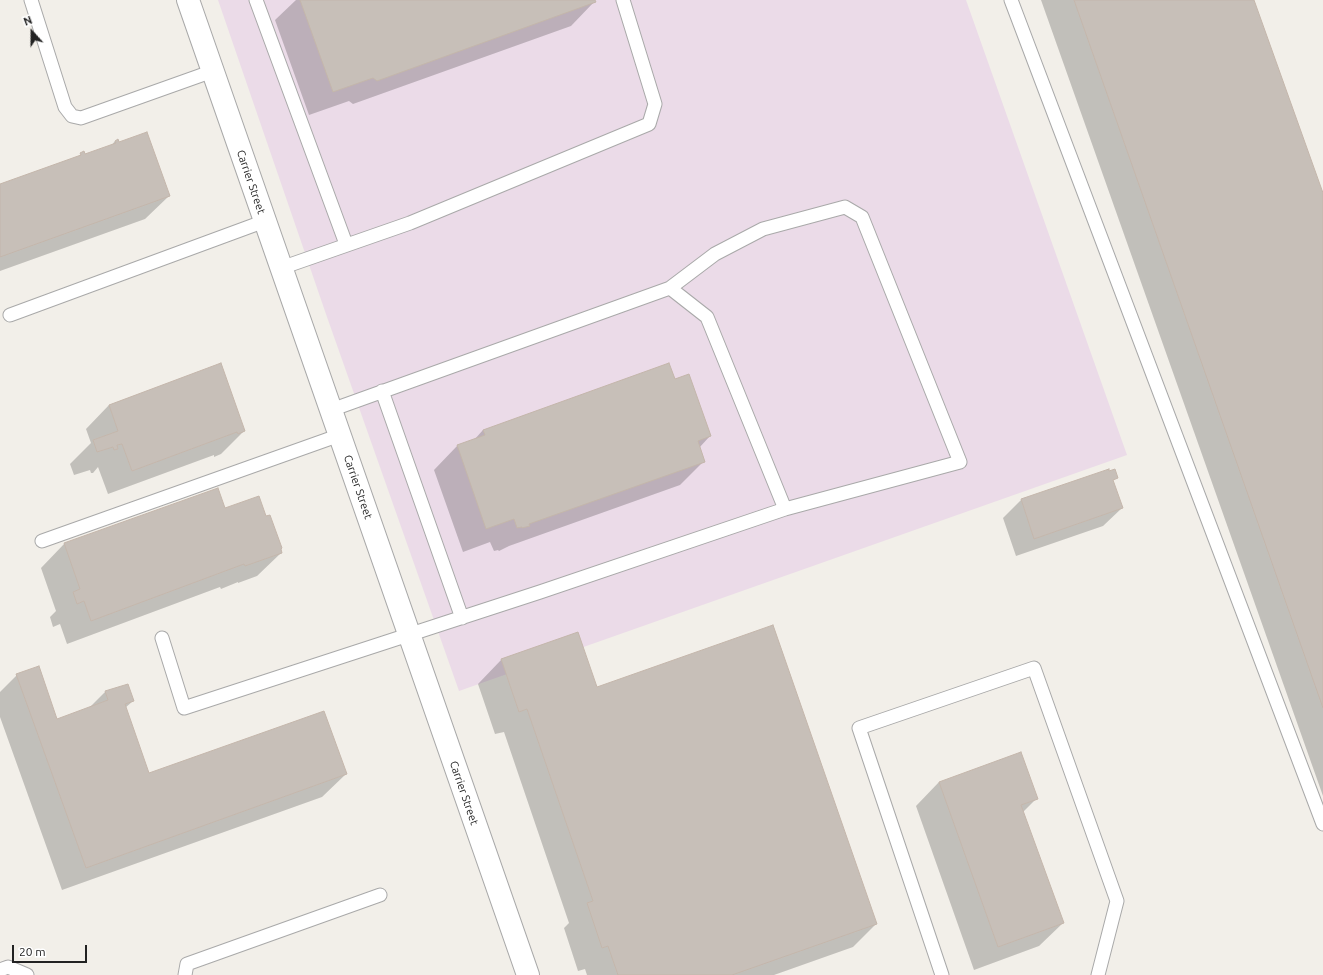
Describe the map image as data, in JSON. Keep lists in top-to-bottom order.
{
  "streets": {
    "street": ["Carrier Street"]
  },
  "scale_bar": "20 m",
  "north": "top"
}
